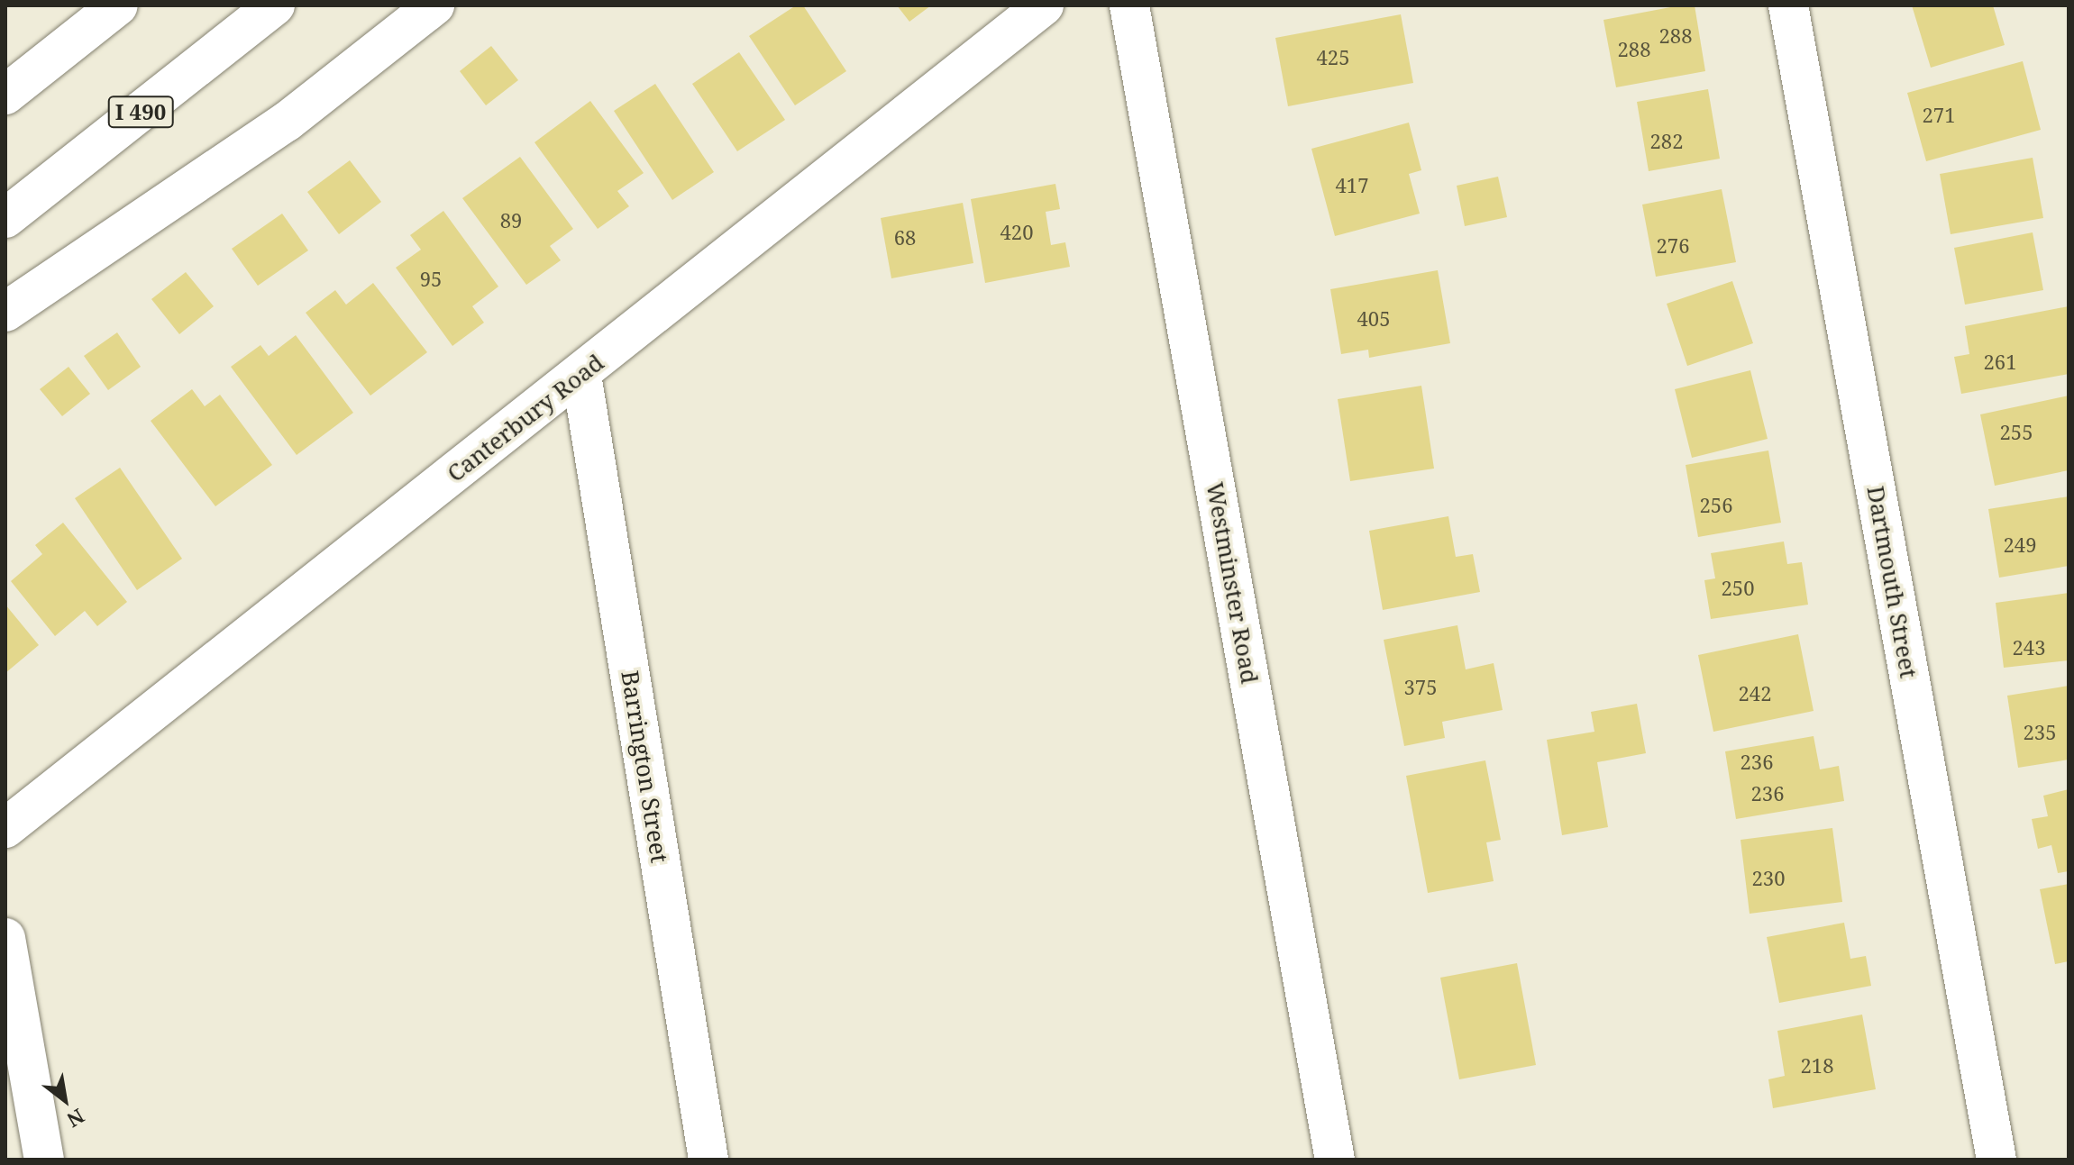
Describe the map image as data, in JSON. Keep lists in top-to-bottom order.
{
  "streets": {
    "main road": [
      "I 490",
      "Canterbury Road",
      "Dartmouth Street",
      "Westminster Road",
      "Barrington Street"
    ]
  },
  "crossings": [
    ["Canterbury Road", "Barrington Street"]
  ],
  "house_numbers": [
    "288",
    "288",
    "425",
    "271",
    "282",
    "417",
    "89",
    "420",
    "68",
    "276",
    "95",
    "405",
    "261",
    "255",
    "256",
    "249",
    "250",
    "243",
    "375",
    "242",
    "235",
    "236",
    "236",
    "230",
    "218"
  ],
  "north": "bottom right"
}
